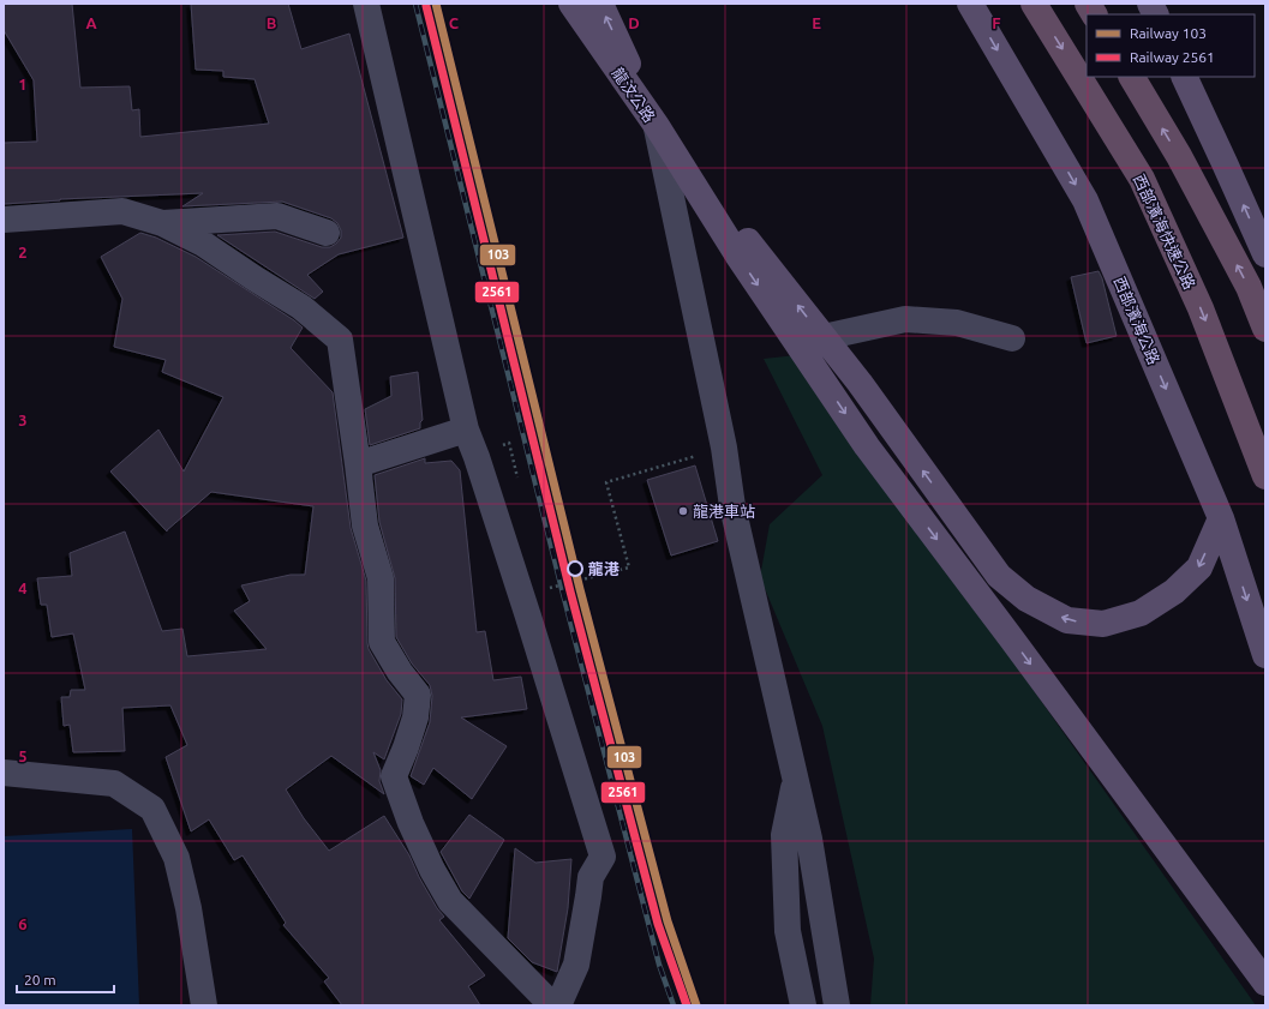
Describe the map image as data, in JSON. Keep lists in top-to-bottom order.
{
  "streets": {
    "highway": ["西部濱海快速公路"],
    "main road": ["龍汶公路", "西部濱海公路"]
  },
  "places": ["龍港車站", "龍港"],
  "lines": ["rail line 103", "rail line 2561"],
  "legend": ["Railway 103", "Railway 2561"],
  "scale_bar": "20 m",
  "grid": {
    "columns": [
      "A",
      "B",
      "C",
      "D",
      "E",
      "F"
    ],
    "rows": [
      "1",
      "2",
      "3",
      "4",
      "5",
      "6"
    ]
  }
}
